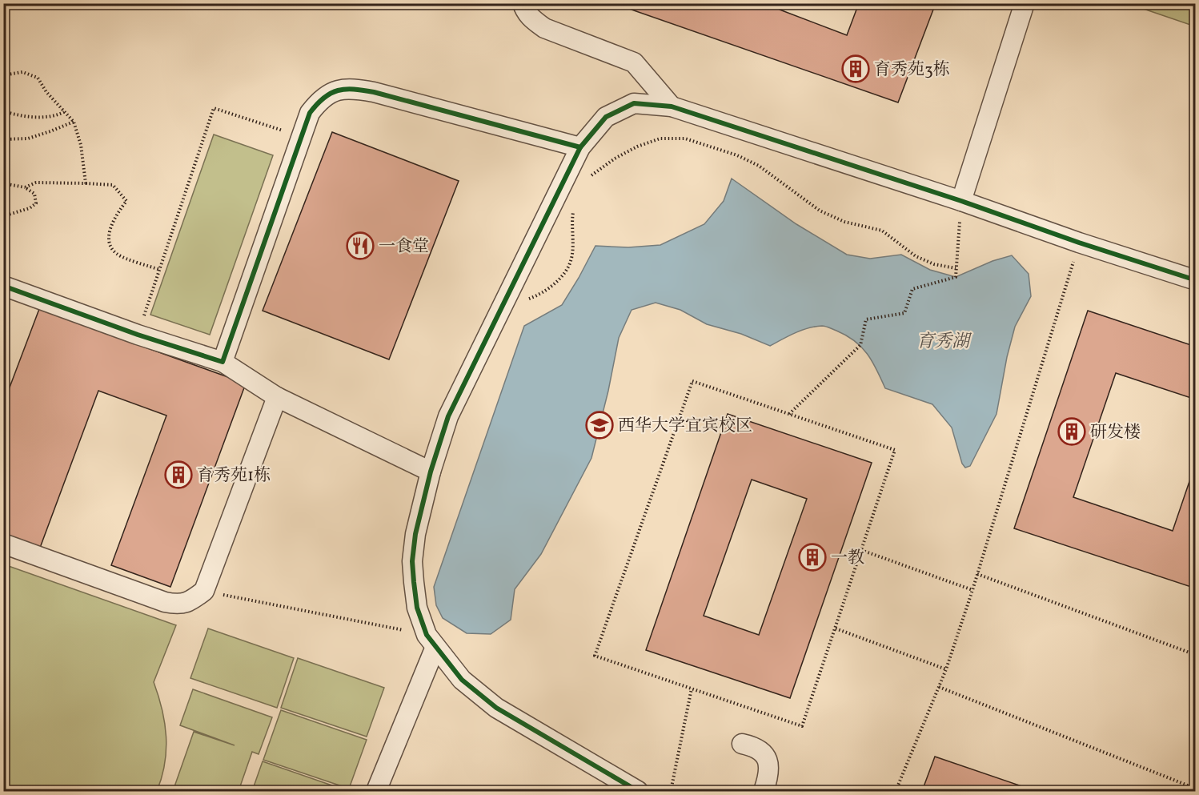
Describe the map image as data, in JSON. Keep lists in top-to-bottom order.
{
  "water": ["育秀湖"],
  "places": {
    "building": [
      "育秀苑3栋",
      "研发楼",
      "育秀苑1栋",
      "一教"
    ],
    "restaurant": ["一食堂"],
    "school or university": ["西华大学宜宾校区"]
  }
}
